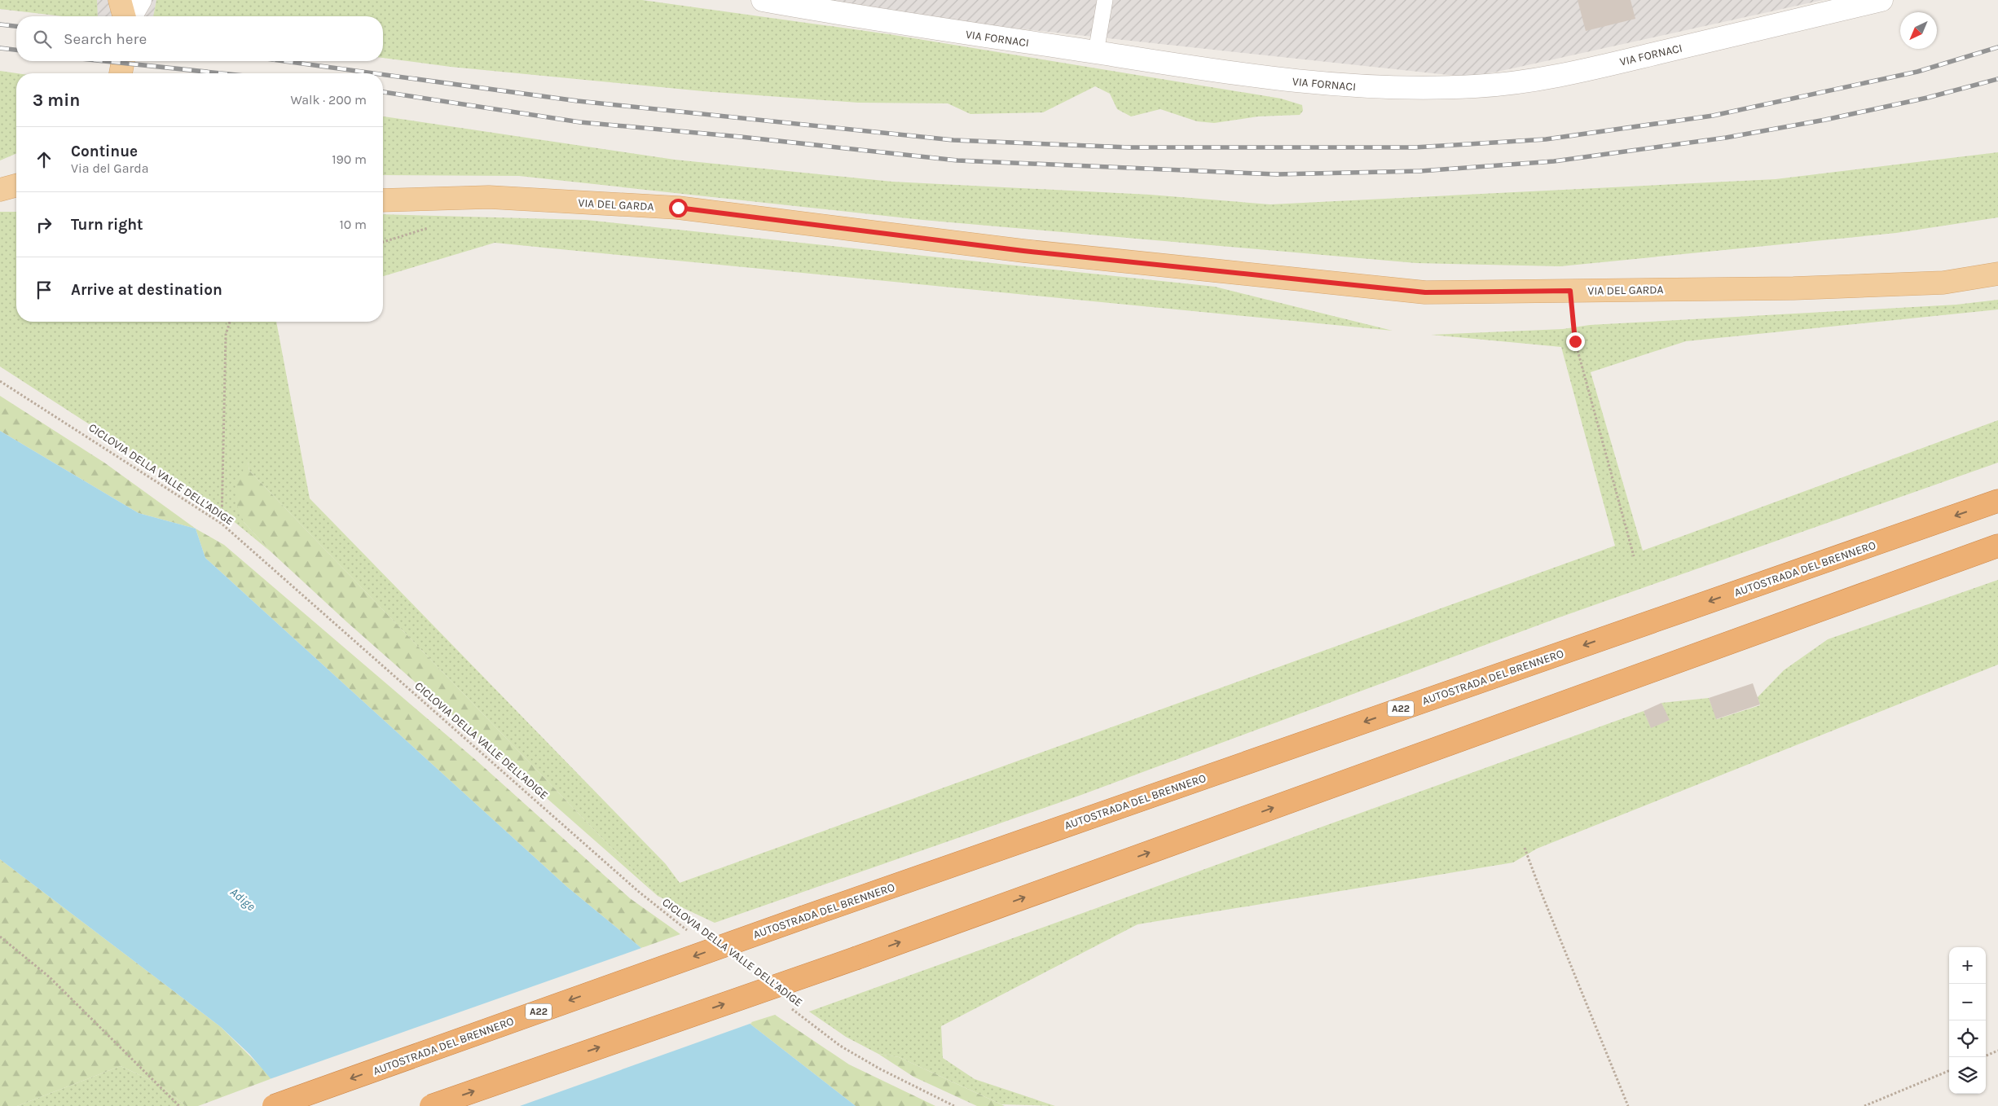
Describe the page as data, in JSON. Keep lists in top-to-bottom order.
{
  "streets": {
    "highway": ["AUTOSTRADA DEL BRENNERO", "A22"],
    "main road": ["VIA DEL GARDA"],
    "street": ["VIA FORNACI"],
    "path": ["CICLOVIA DELLA VALLE DELL'ADIGE"]
  },
  "water": ["Adige"],
  "north": "bottom left",
  "page": {
    "search": "Search here",
    "heading": ["3 min", "Walk · 200 m"],
    "list": [
      ["Continue", "Via del Garda", "190 m"],
      ["Turn right", "10 m"],
      "Arrive at destination"
    ],
    "map_buttons": ["+", "−"]
  }
}
